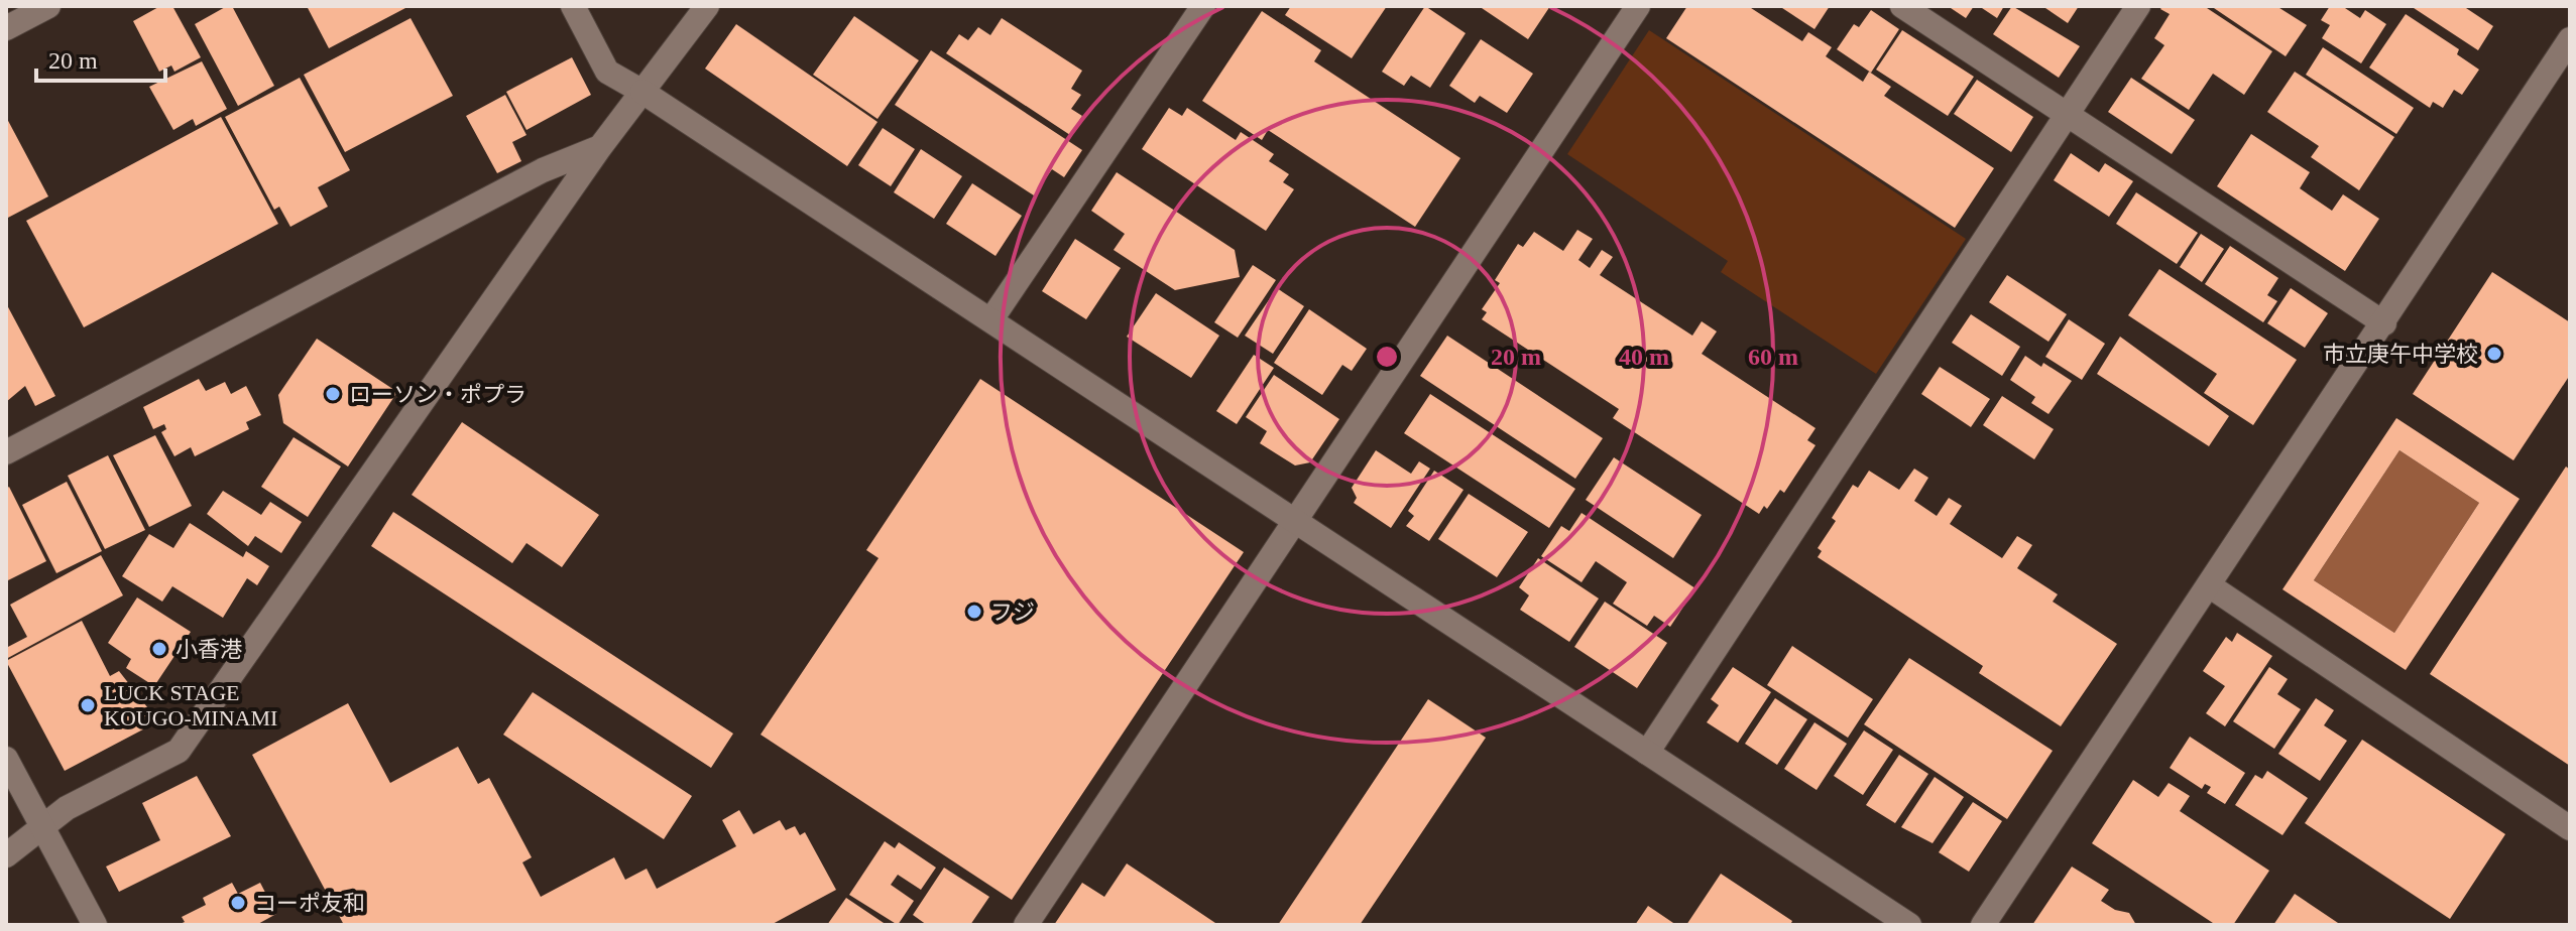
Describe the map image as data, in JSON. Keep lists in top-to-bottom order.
{
  "places": [
    "市立庚午中学校",
    "ローソン・ポプラ",
    "フジ",
    "小香港",
    "LUCK STAGE KOUGO-MINAMI",
    "コーポ友和"
  ],
  "scale_bar": "20 m",
  "rings": ["20 m", "40 m", "60 m"]
}
